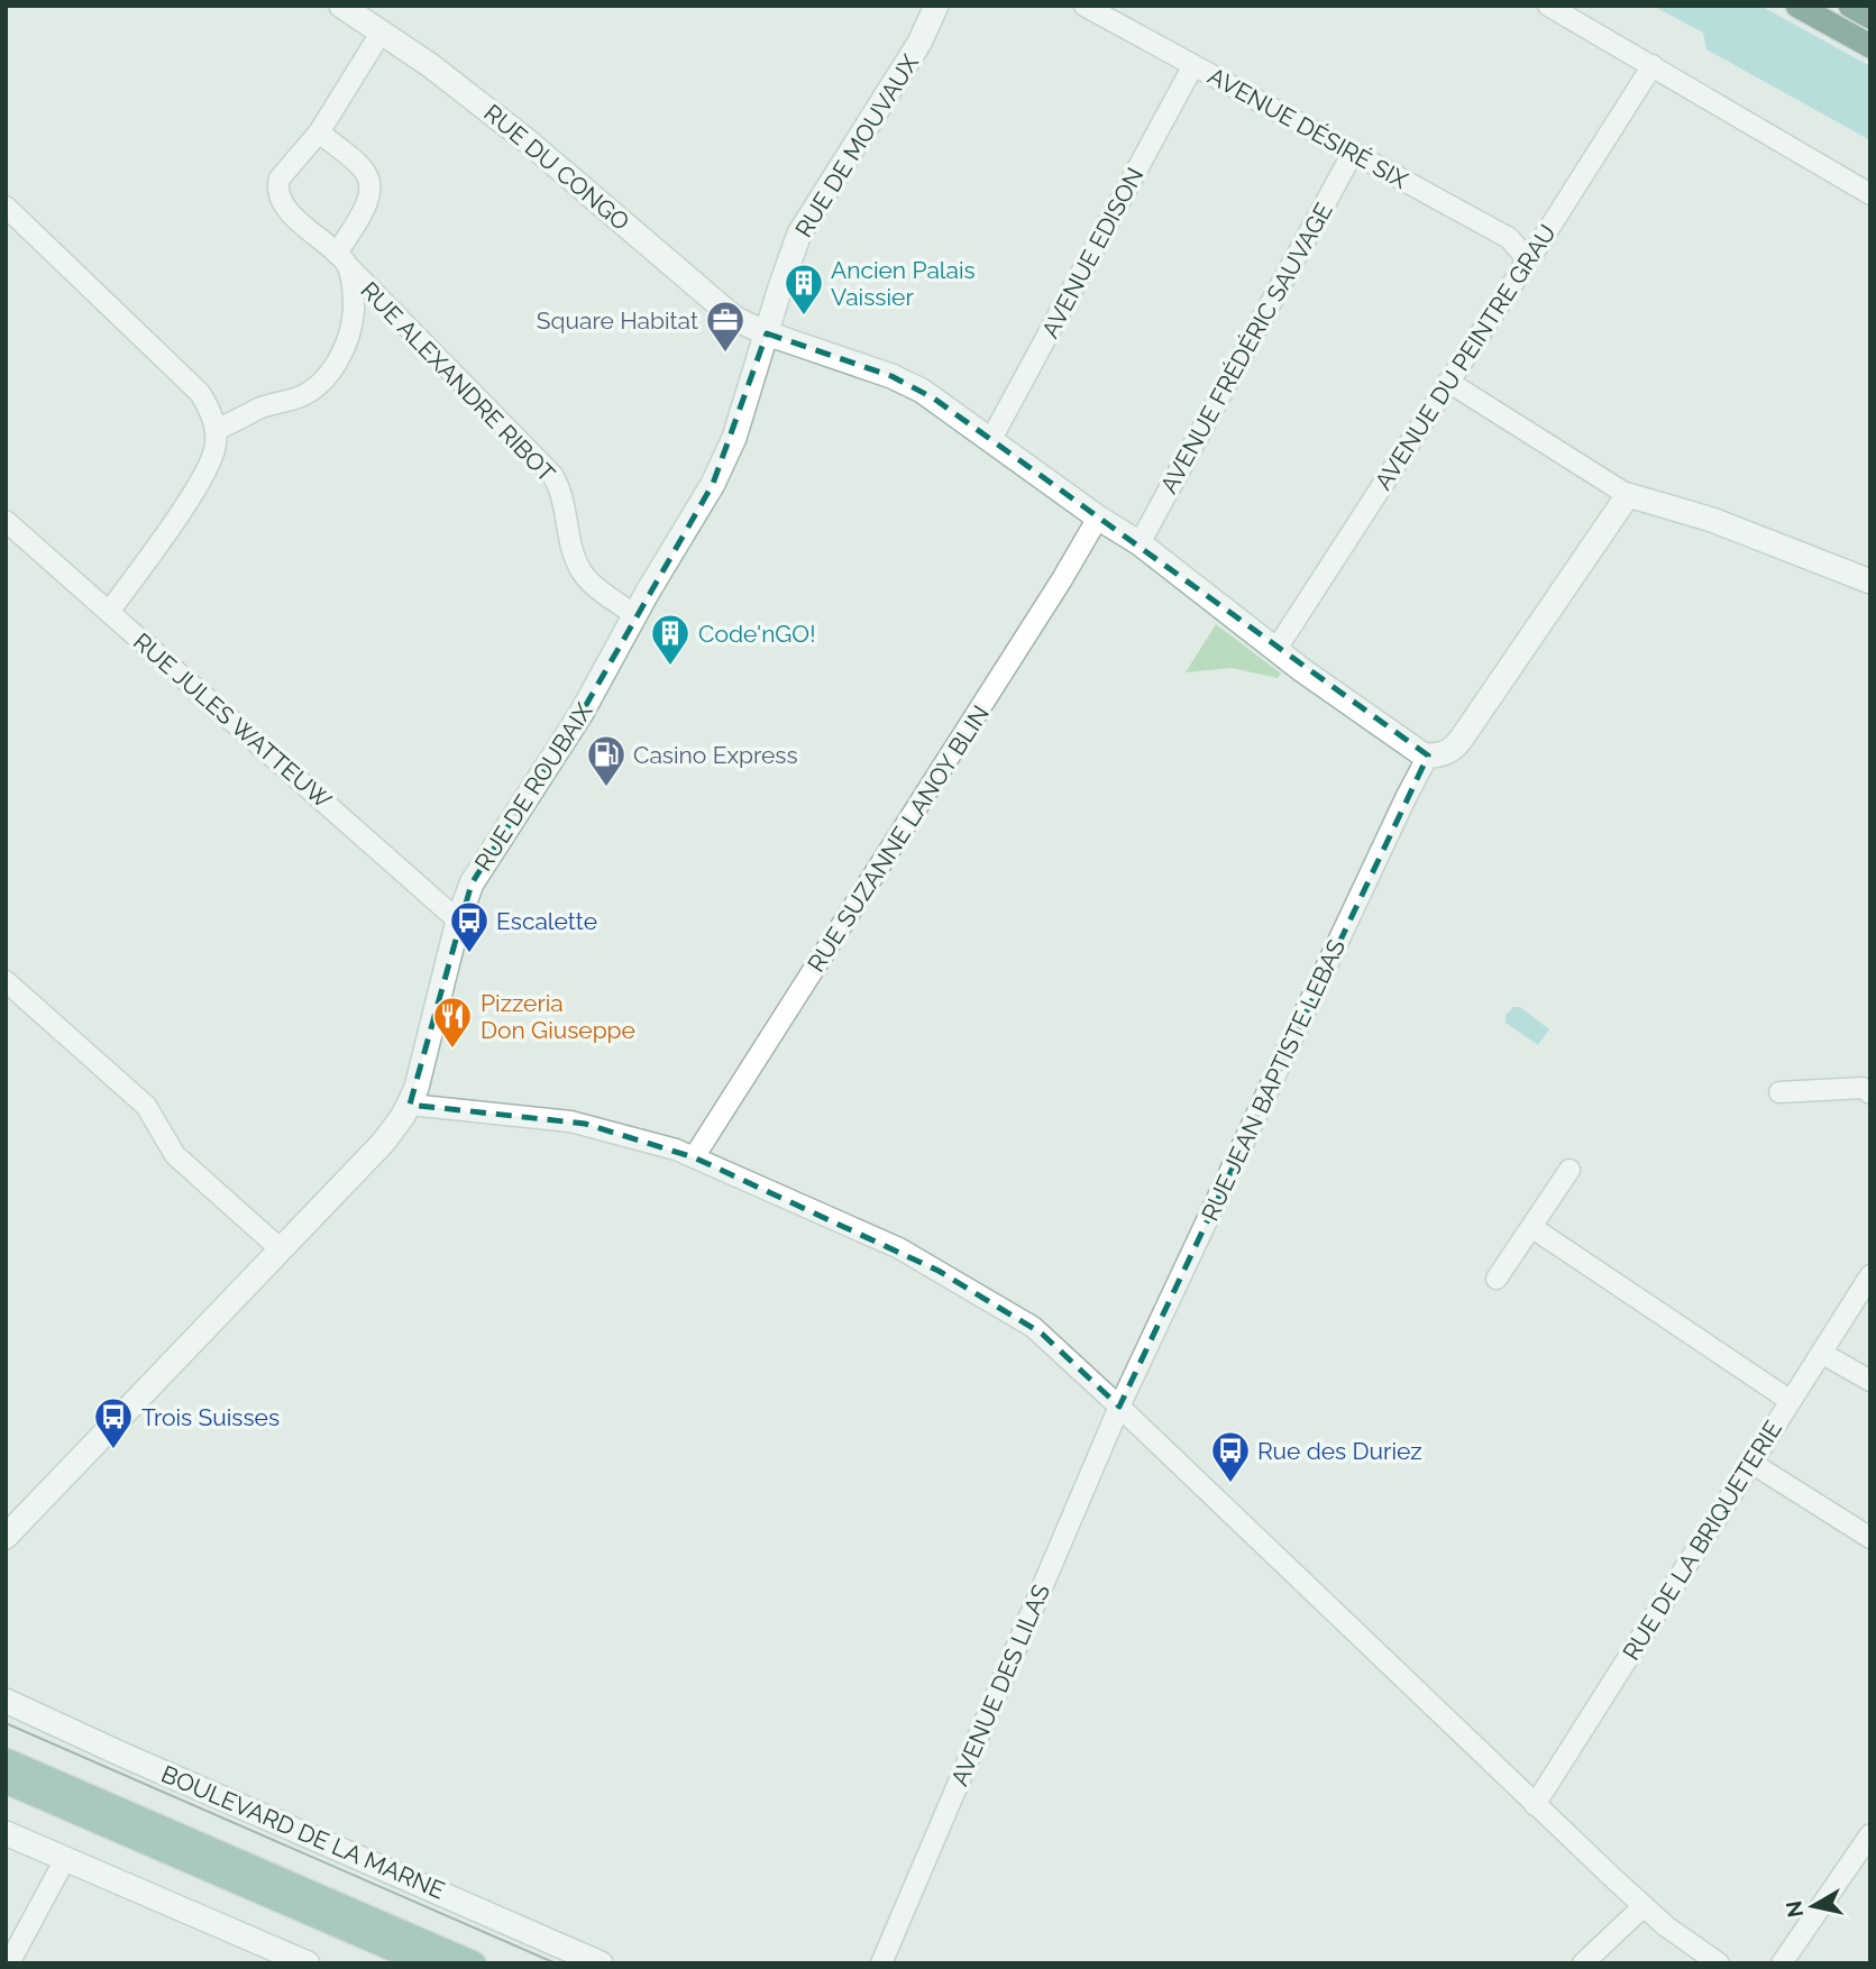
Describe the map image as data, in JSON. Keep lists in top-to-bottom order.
{
  "streets": {
    "street": [
      "AVENUE DÉSIRÉ SIX",
      "RUE DE MOUVAUX",
      "RUE DU CONGO",
      "AVENUE EDISON",
      "AVENUE FRÉDÉRIC SAUVAGE",
      "AVENUE DU PEINTRE GRAU",
      "RUE ALEXANDRE RIBOT",
      "RUE JULES WATTEUW",
      "RUE DE ROUBAIX",
      "RUE SUZANNE LANOY BLIN",
      "RUE JEAN BAPTISTE LEBAS",
      "RUE DE LA BRIQUETERIE",
      "AVENUE DES LILAS",
      "BOULEVARD DE LA MARNE"
    ]
  },
  "crossings": [
    ["AVENUE DÉSIRÉ SIX", "AVENUE EDISON"],
    ["AVENUE DÉSIRÉ SIX", "AVENUE FRÉDÉRIC SAUVAGE"],
    ["AVENUE DÉSIRÉ SIX", "AVENUE DU PEINTRE GRAU"],
    ["RUE DE MOUVAUX", "RUE DU CONGO"],
    ["RUE DE MOUVAUX", "RUE DE ROUBAIX"],
    ["RUE DU CONGO", "AVENUE EDISON"],
    ["RUE DU CONGO", "AVENUE FRÉDÉRIC SAUVAGE"],
    ["RUE DU CONGO", "AVENUE DU PEINTRE GRAU"],
    ["RUE DU CONGO", "RUE DE ROUBAIX"],
    ["RUE DU CONGO", "RUE SUZANNE LANOY BLIN"],
    ["RUE DU CONGO", "RUE JEAN BAPTISTE LEBAS"],
    ["RUE ALEXANDRE RIBOT", "RUE DE ROUBAIX"],
    ["RUE JULES WATTEUW", "RUE DE ROUBAIX"],
    ["RUE JEAN BAPTISTE LEBAS", "AVENUE DES LILAS"]
  ],
  "places": {
    "building": ["Ancien Palais Vaissier", "Code'nGO!"],
    "office": ["Square Habitat"],
    "fuel station": ["Casino Express"],
    "bus stop": ["Escalette", "Trois Suisses", "Rue des Duriez"],
    "restaurant": ["Pizzeria Don Giuseppe"]
  },
  "north": "left"
}
